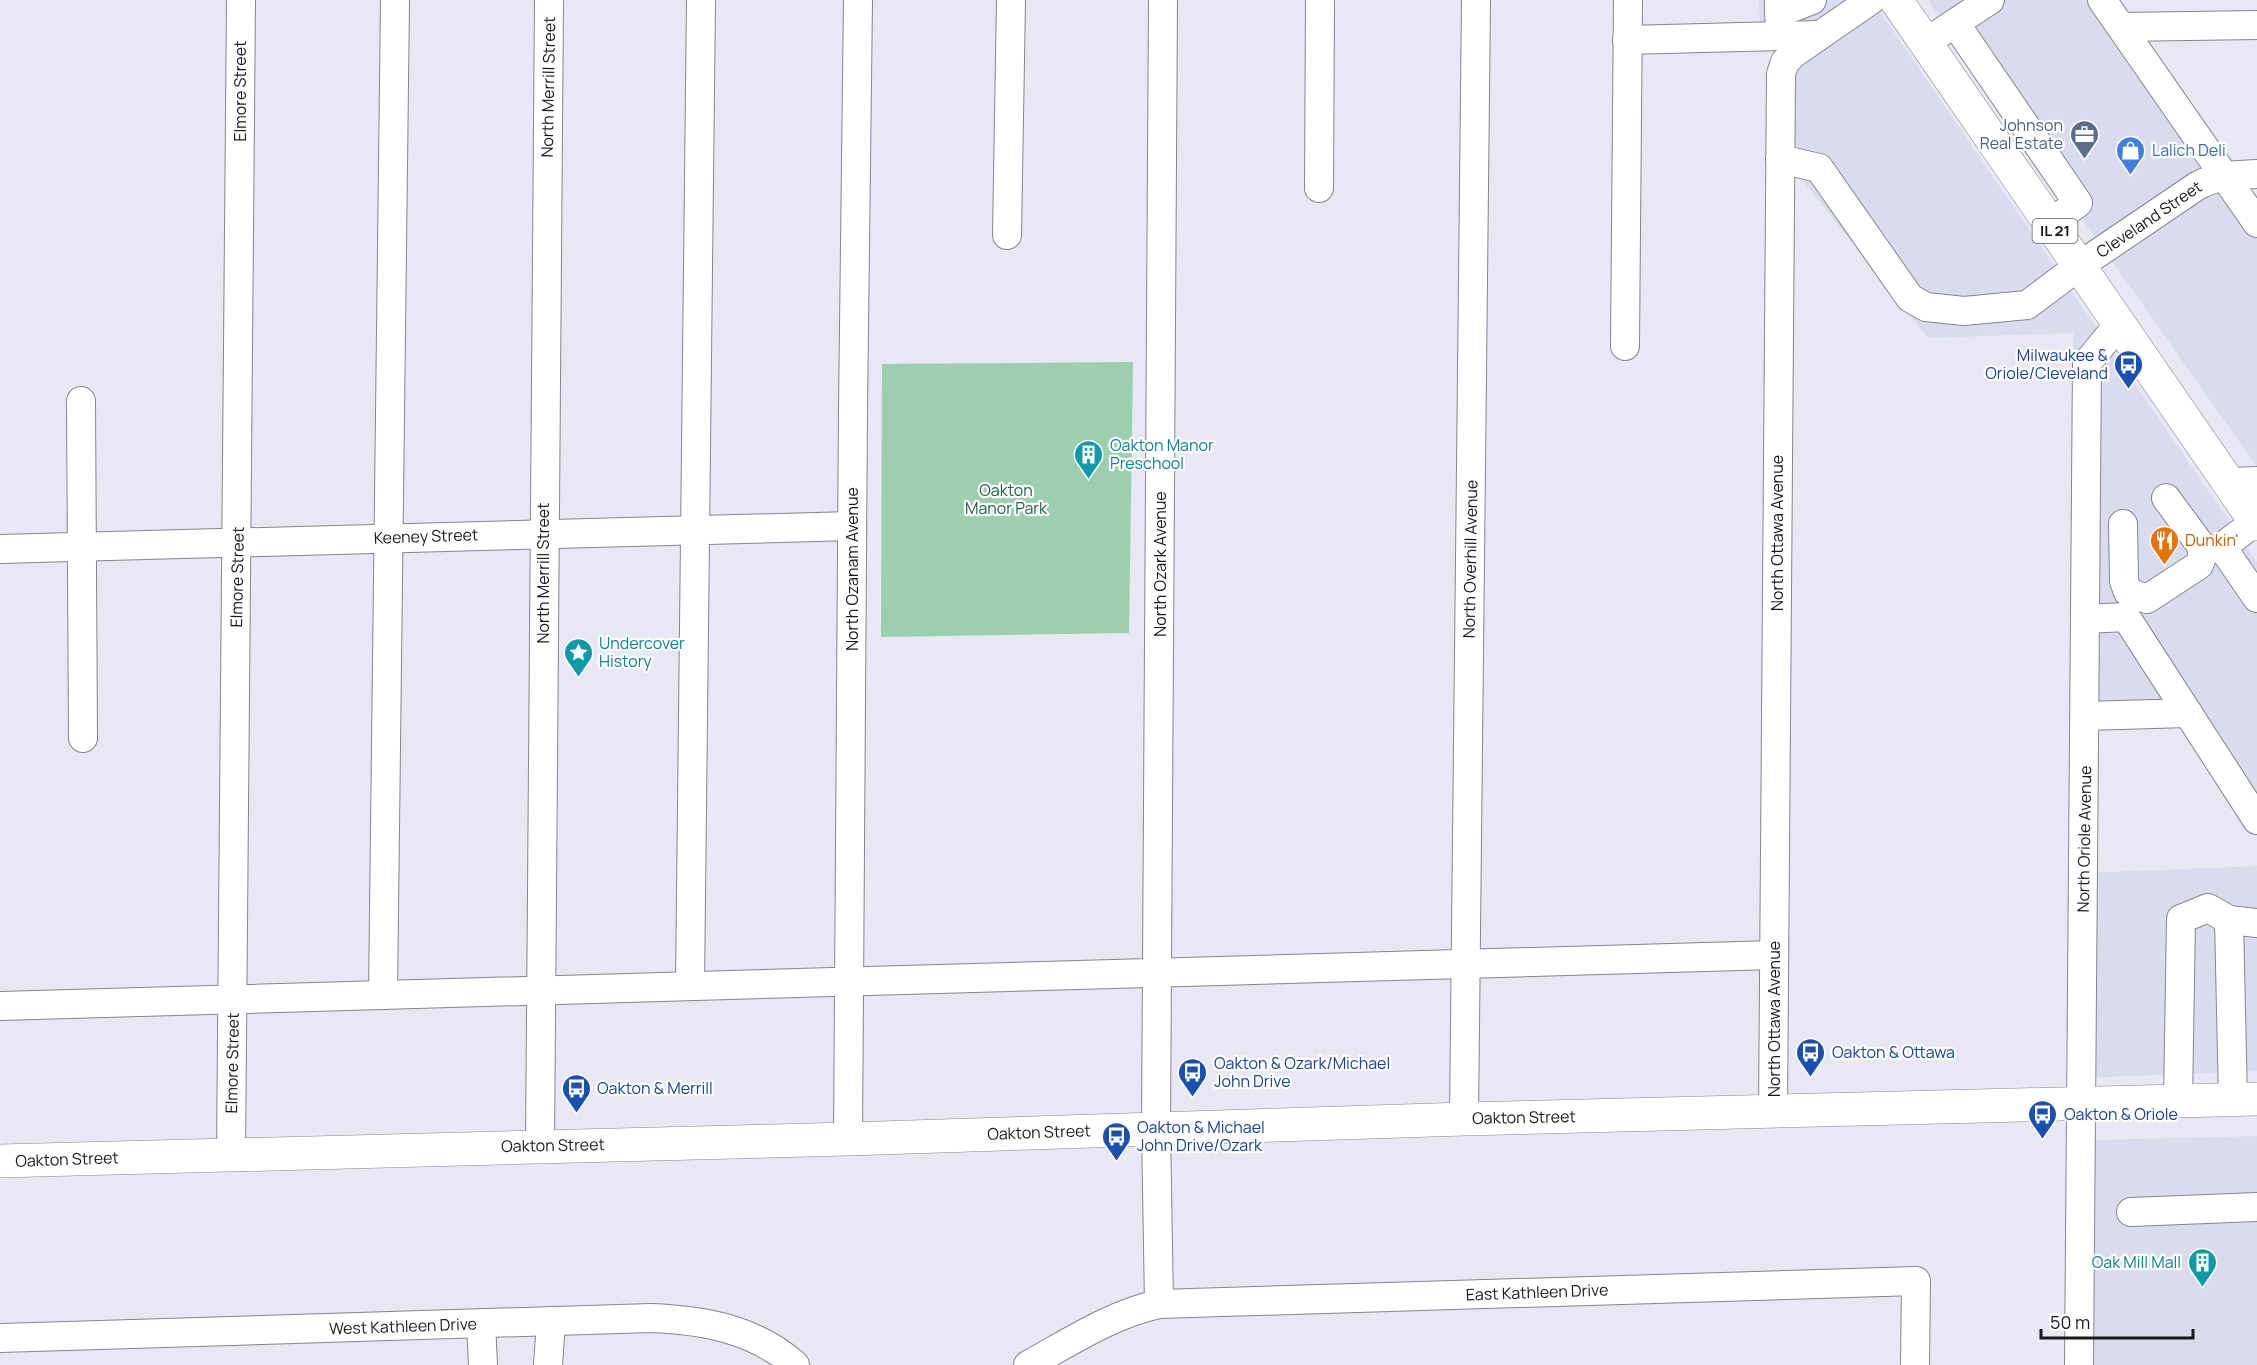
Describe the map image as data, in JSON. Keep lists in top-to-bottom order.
{
  "streets": {
    "main road": ["IL 21", "Oakton Street"],
    "street": [
      "North Merrill Street",
      "Elmore Street",
      "Cleveland Street",
      "North Ottawa Avenue",
      "Keeney Street",
      "North Overhill Avenue",
      "North Ozark Avenue",
      "North Ozanam Avenue",
      "North Oriole Avenue",
      "East Kathleen Drive",
      "West Kathleen Drive"
    ]
  },
  "crossings": [
    ["North Merrill Street", "Keeney Street"],
    ["North Merrill Street", "Oakton Street"],
    ["Elmore Street", "Keeney Street"],
    ["Elmore Street", "Oakton Street"],
    ["Cleveland Street", "IL 21"],
    ["Cleveland Street", "North Ottawa Avenue"],
    ["IL 21", "North Oriole Avenue"],
    ["North Ottawa Avenue", "Oakton Street"],
    ["Keeney Street", "North Ozanam Avenue"],
    ["North Overhill Avenue", "Oakton Street"],
    ["North Ozark Avenue", "Oakton Street"],
    ["North Ozark Avenue", "East Kathleen Drive"],
    ["North Ozanam Avenue", "Oakton Street"],
    ["North Oriole Avenue", "Oakton Street"]
  ],
  "parks": ["Oakton Manor Park"],
  "places": {
    "office": ["Johnson Real Estate"],
    "shop": ["Lalich Deli"],
    "bus stop": [
      "Milwaukee & Oriole/Cleveland",
      "Oakton & Ottawa",
      "Oakton & Ozark/Michael John Drive",
      "Oakton & Merrill",
      "Oakton & Oriole",
      "Oakton & Michael John Drive/Ozark"
    ],
    "building": ["Oakton Manor Preschool", "Oak Mill Mall"],
    "restaurant": ["Dunkin'"],
    "place": ["Undercover History"]
  },
  "scale_bar": "50 m"
}
